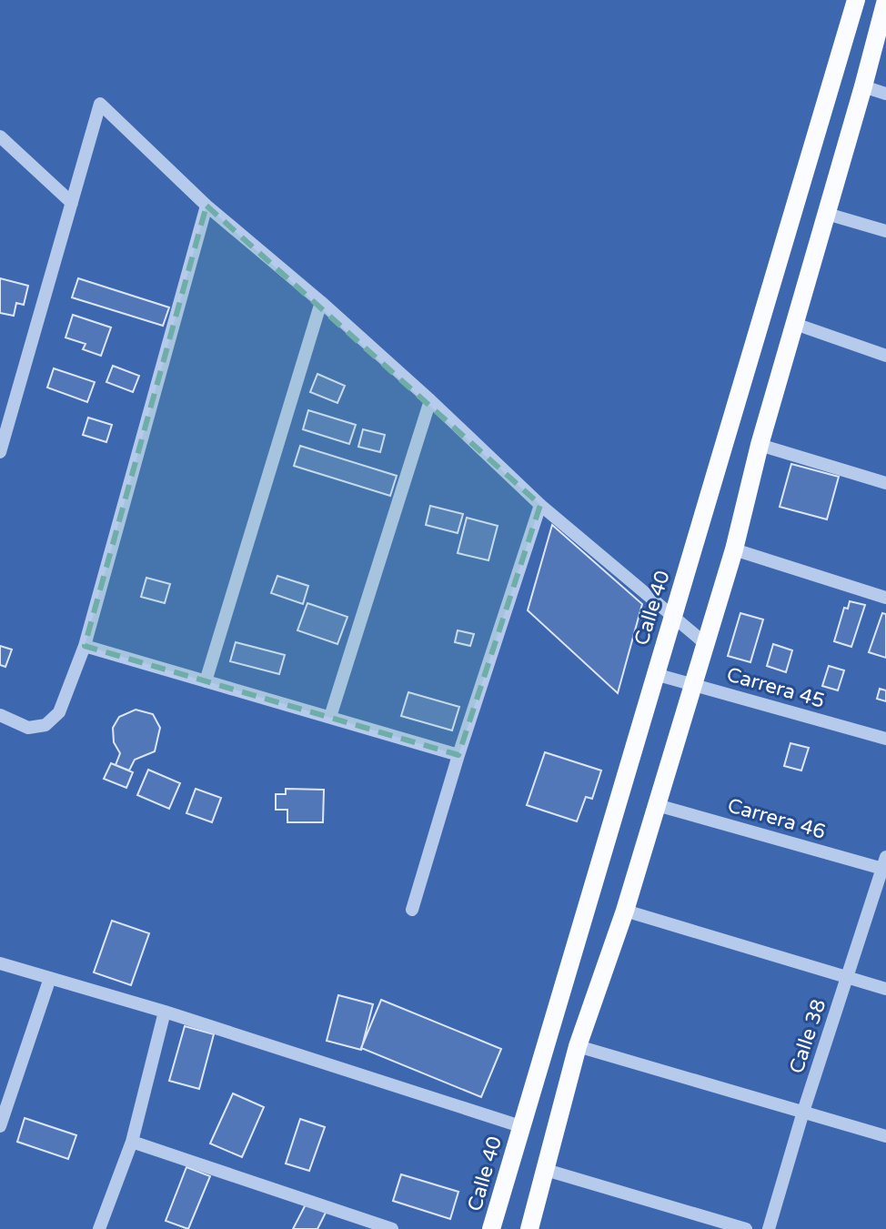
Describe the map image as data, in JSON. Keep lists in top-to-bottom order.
{
  "streets": {
    "main road": ["Calle 40"],
    "street": ["Carrera 45", "Carrera 46", "Calle 38"]
  },
  "crossings": [
    ["Calle 40", "Carrera 45"],
    ["Carrera 46", "Calle 38"]
  ]
}
